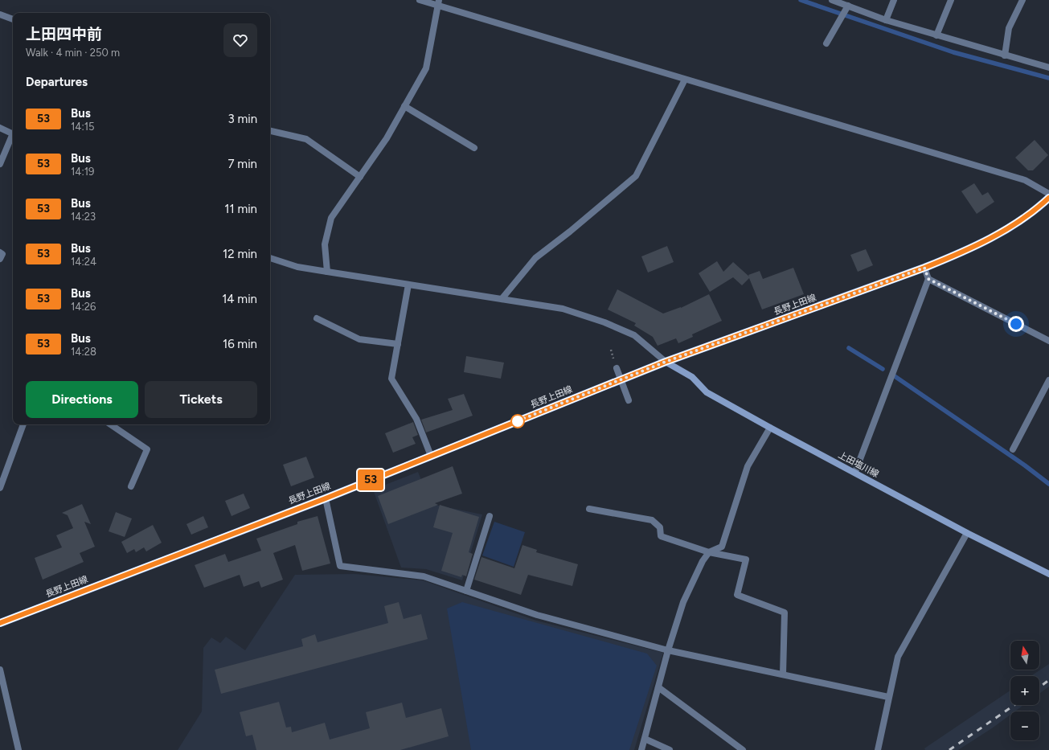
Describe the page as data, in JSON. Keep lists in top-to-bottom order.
{
  "streets": {
    "main road": ["長野上田線", "上田塩川線"]
  },
  "crossings": [
    ["長野上田線", "上田塩川線"]
  ],
  "lines": ["bus line 53"],
  "north": "top",
  "page": {
    "on_map": "53",
    "heading": [
      ["上田四中前", "Walk · 4 min · 250 m"],
      "Departures"
    ],
    "list": [
      {
        "mark": "53",
        "name": "Bus",
        "note": "14:15",
        "value": "3 min"
      },
      {
        "mark": "53",
        "name": "Bus",
        "note": "14:19",
        "value": "7 min"
      },
      {
        "mark": "53",
        "name": "Bus",
        "note": "14:23",
        "value": "11 min"
      },
      {
        "mark": "53",
        "name": "Bus",
        "note": "14:24",
        "value": "12 min"
      },
      {
        "mark": "53",
        "name": "Bus",
        "note": "14:26",
        "value": "14 min"
      },
      {
        "mark": "53",
        "name": "Bus",
        "note": "14:28",
        "value": "16 min"
      }
    ],
    "buttons": ["Directions", "Tickets"],
    "map_buttons": ["+", "−"]
  }
}
